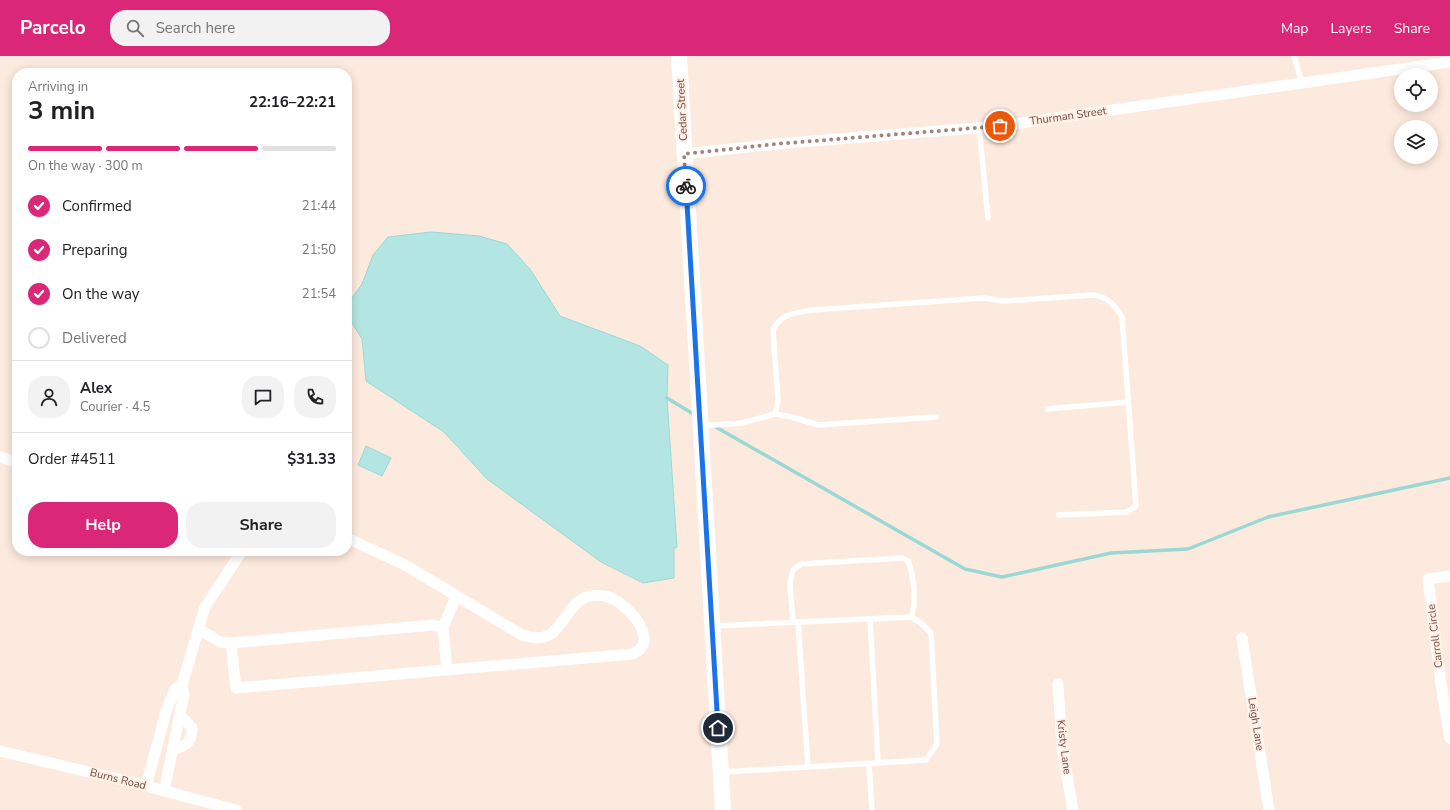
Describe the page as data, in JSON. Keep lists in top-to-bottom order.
{
  "streets": {
    "street": [
      "Cedar Street",
      "Thurman Street",
      "Carroll Circle",
      "Leigh Lane",
      "Kristy Lane",
      "Burns Road"
    ]
  },
  "crossings": [
    ["Cedar Street", "Thurman Street"]
  ],
  "page": {
    "header": "Parcelo",
    "search": "Search here",
    "nav": ["Map", "Layers", "Share"],
    "heading": ["3 min", "Arriving in", "22:16–22:21"],
    "panel": [
      "Alex",
      "Courier · 4.5",
      "Order #4511",
      "$31.33"
    ],
    "bar": "On the way · 300 m",
    "list": [
      ["Confirmed", "21:44"],
      ["Preparing", "21:50"],
      ["On the way", "21:54"],
      "Delivered"
    ],
    "buttons": ["Help", "Share"]
  }
}
